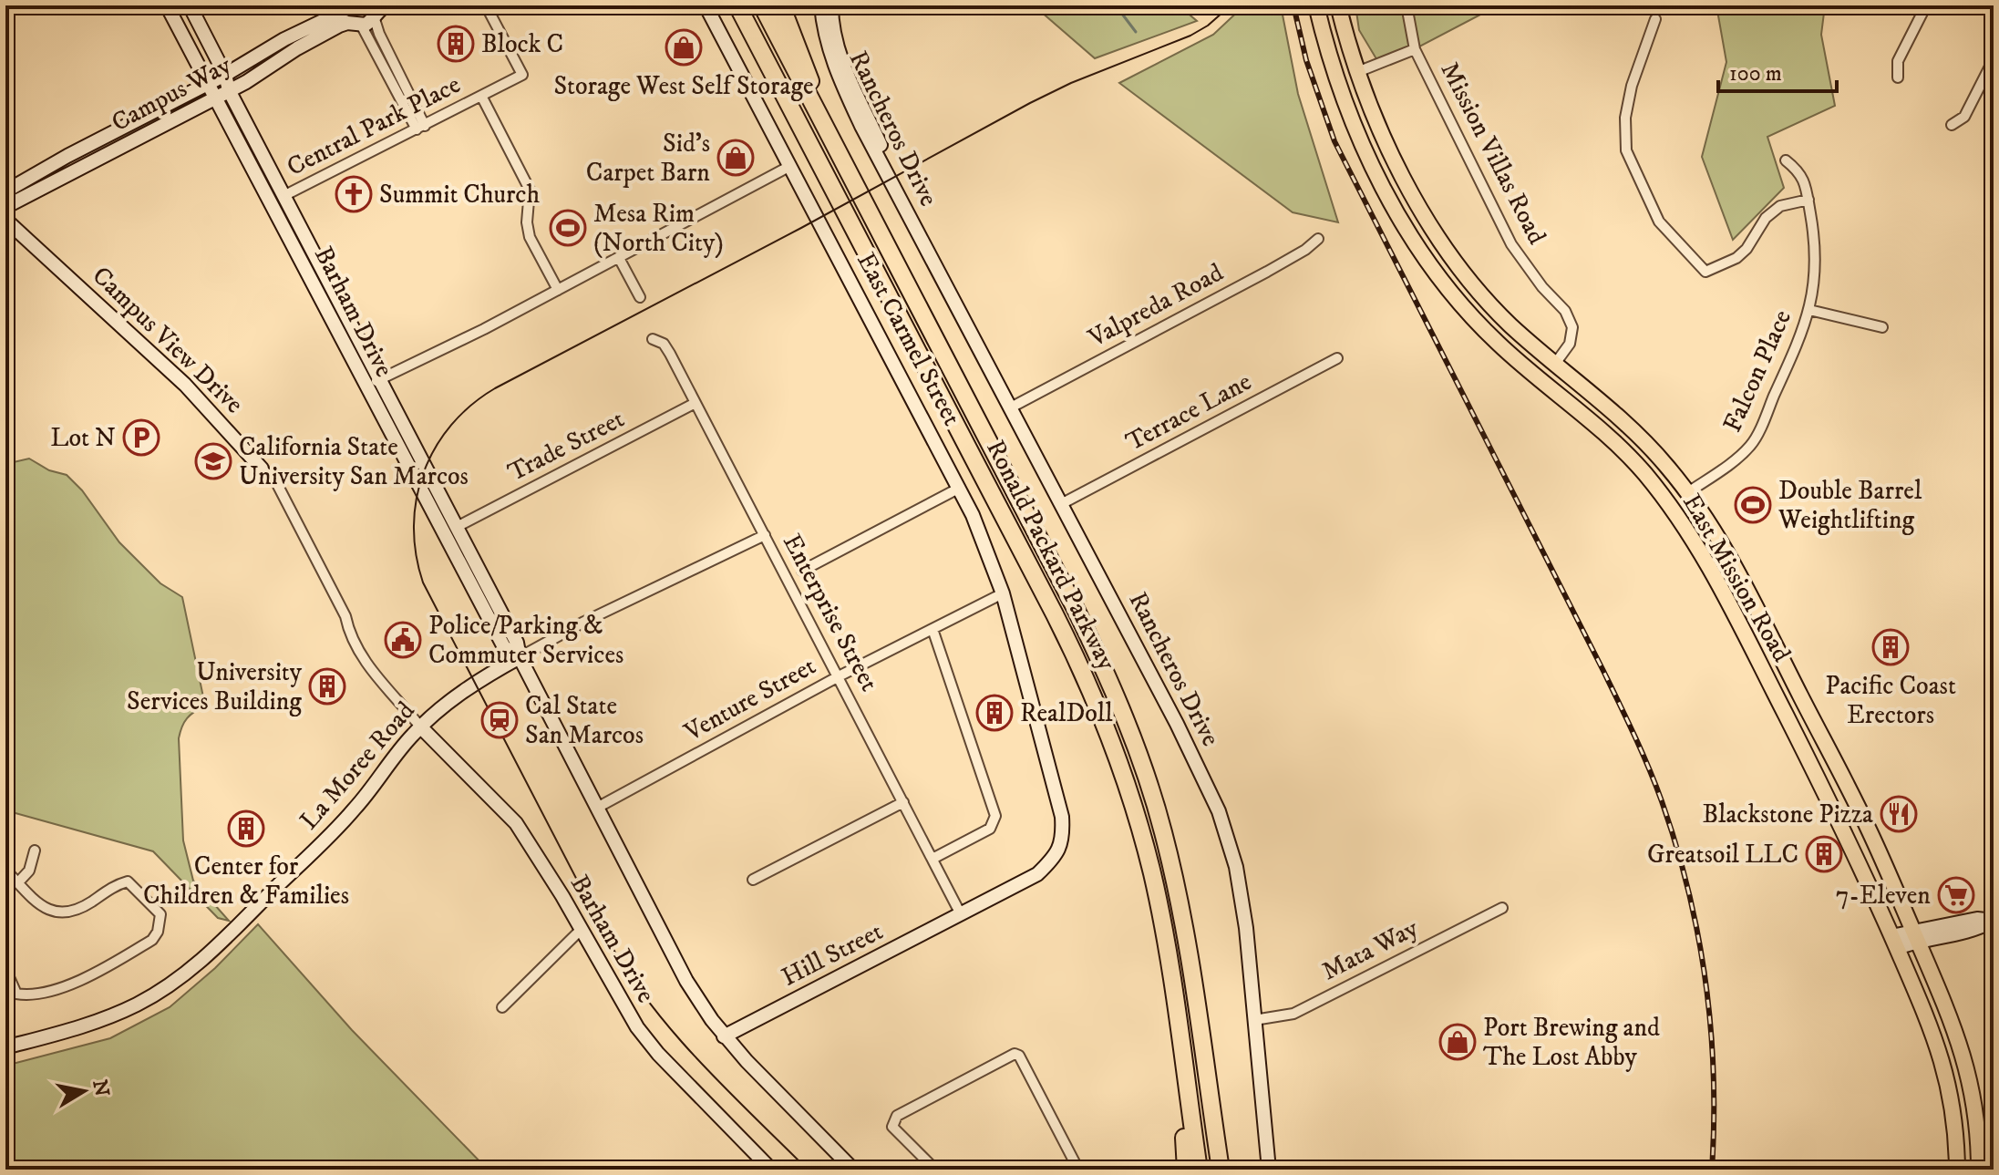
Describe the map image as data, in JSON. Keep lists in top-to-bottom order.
{
  "streets": {
    "highway": ["Ronald Packard Parkway"],
    "main road": ["East Mission Road"],
    "street": [
      "Campus Way",
      "Central Park Place",
      "Rancheros Drive",
      "Mission Villas Road",
      "Valpreda Road",
      "Barham Drive",
      "East Carmel Street",
      "Campus View Drive",
      "Falcon Place",
      "Terrace Lane",
      "Trade Street",
      "Enterprise Street",
      "Venture Street",
      "La Moree Road",
      "Mata Way",
      "Hill Street"
    ]
  },
  "crossings": [
    ["Campus Way", "Barham Drive"],
    ["Central Park Place", "Barham Drive"],
    ["Rancheros Drive", "Valpreda Road"],
    ["Rancheros Drive", "Terrace Lane"],
    ["Rancheros Drive", "Mata Way"],
    ["Mission Villas Road", "East Mission Road"],
    ["Barham Drive", "Campus View Drive"],
    ["Barham Drive", "Trade Street"],
    ["Barham Drive", "Venture Street"],
    ["Barham Drive", "La Moree Road"],
    ["Barham Drive", "Hill Street"],
    ["East Carmel Street", "Enterprise Street"],
    ["East Carmel Street", "Venture Street"],
    ["East Carmel Street", "Hill Street"],
    ["Campus View Drive", "La Moree Road"],
    ["Falcon Place", "East Mission Road"],
    ["Trade Street", "Enterprise Street"],
    ["Enterprise Street", "Venture Street"],
    ["Enterprise Street", "La Moree Road"],
    ["Enterprise Street", "Hill Street"]
  ],
  "places": {
    "building": [
      "Block C",
      "Pacific Coast Erectors",
      "University Services Building",
      "RealDoll",
      "Center for Children & Families",
      "Greatsoil LLC"
    ],
    "shop": ["Storage West Self Storage", "Sid's Carpet Barn", "Port Brewing and The Lost Abby"],
    "church": ["Summit Church"],
    "sports": ["Mesa Rim (North City)", "Double Barrel Weightlifting"],
    "parking": ["Lot N"],
    "school or university": ["California State University San Marcos"],
    "public building": ["Police/Parking & Commuter Services"],
    "station": ["Cal State San Marcos"],
    "restaurant": ["Blackstone Pizza"],
    "supermarket": ["7-Eleven"]
  },
  "scale_bar": "100 m",
  "north": "right"
}
